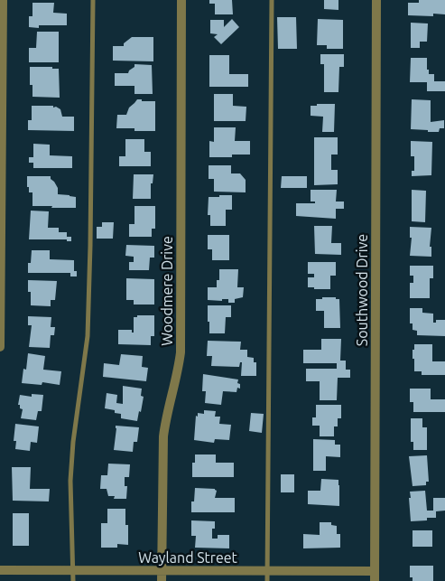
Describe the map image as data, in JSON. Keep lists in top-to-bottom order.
{
  "streets": {
    "street": ["Southwood Drive", "Woodmere Drive", "Wayland Street"]
  },
  "crossings": [
    ["Southwood Drive", "Wayland Street"],
    ["Woodmere Drive", "Wayland Street"]
  ]
}
